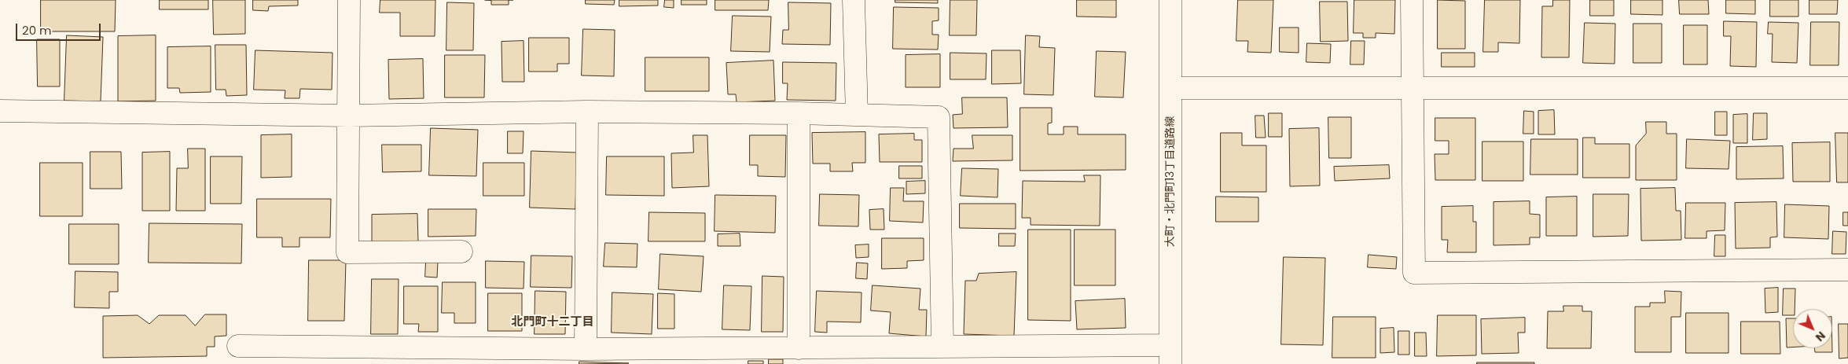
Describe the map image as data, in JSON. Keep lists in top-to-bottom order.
{
  "streets": {
    "street": ["大町・北門町13丁目道路線"]
  },
  "districts": ["北門町十二丁目"],
  "scale_bar": "20 m",
  "north": "bottom right"
}
